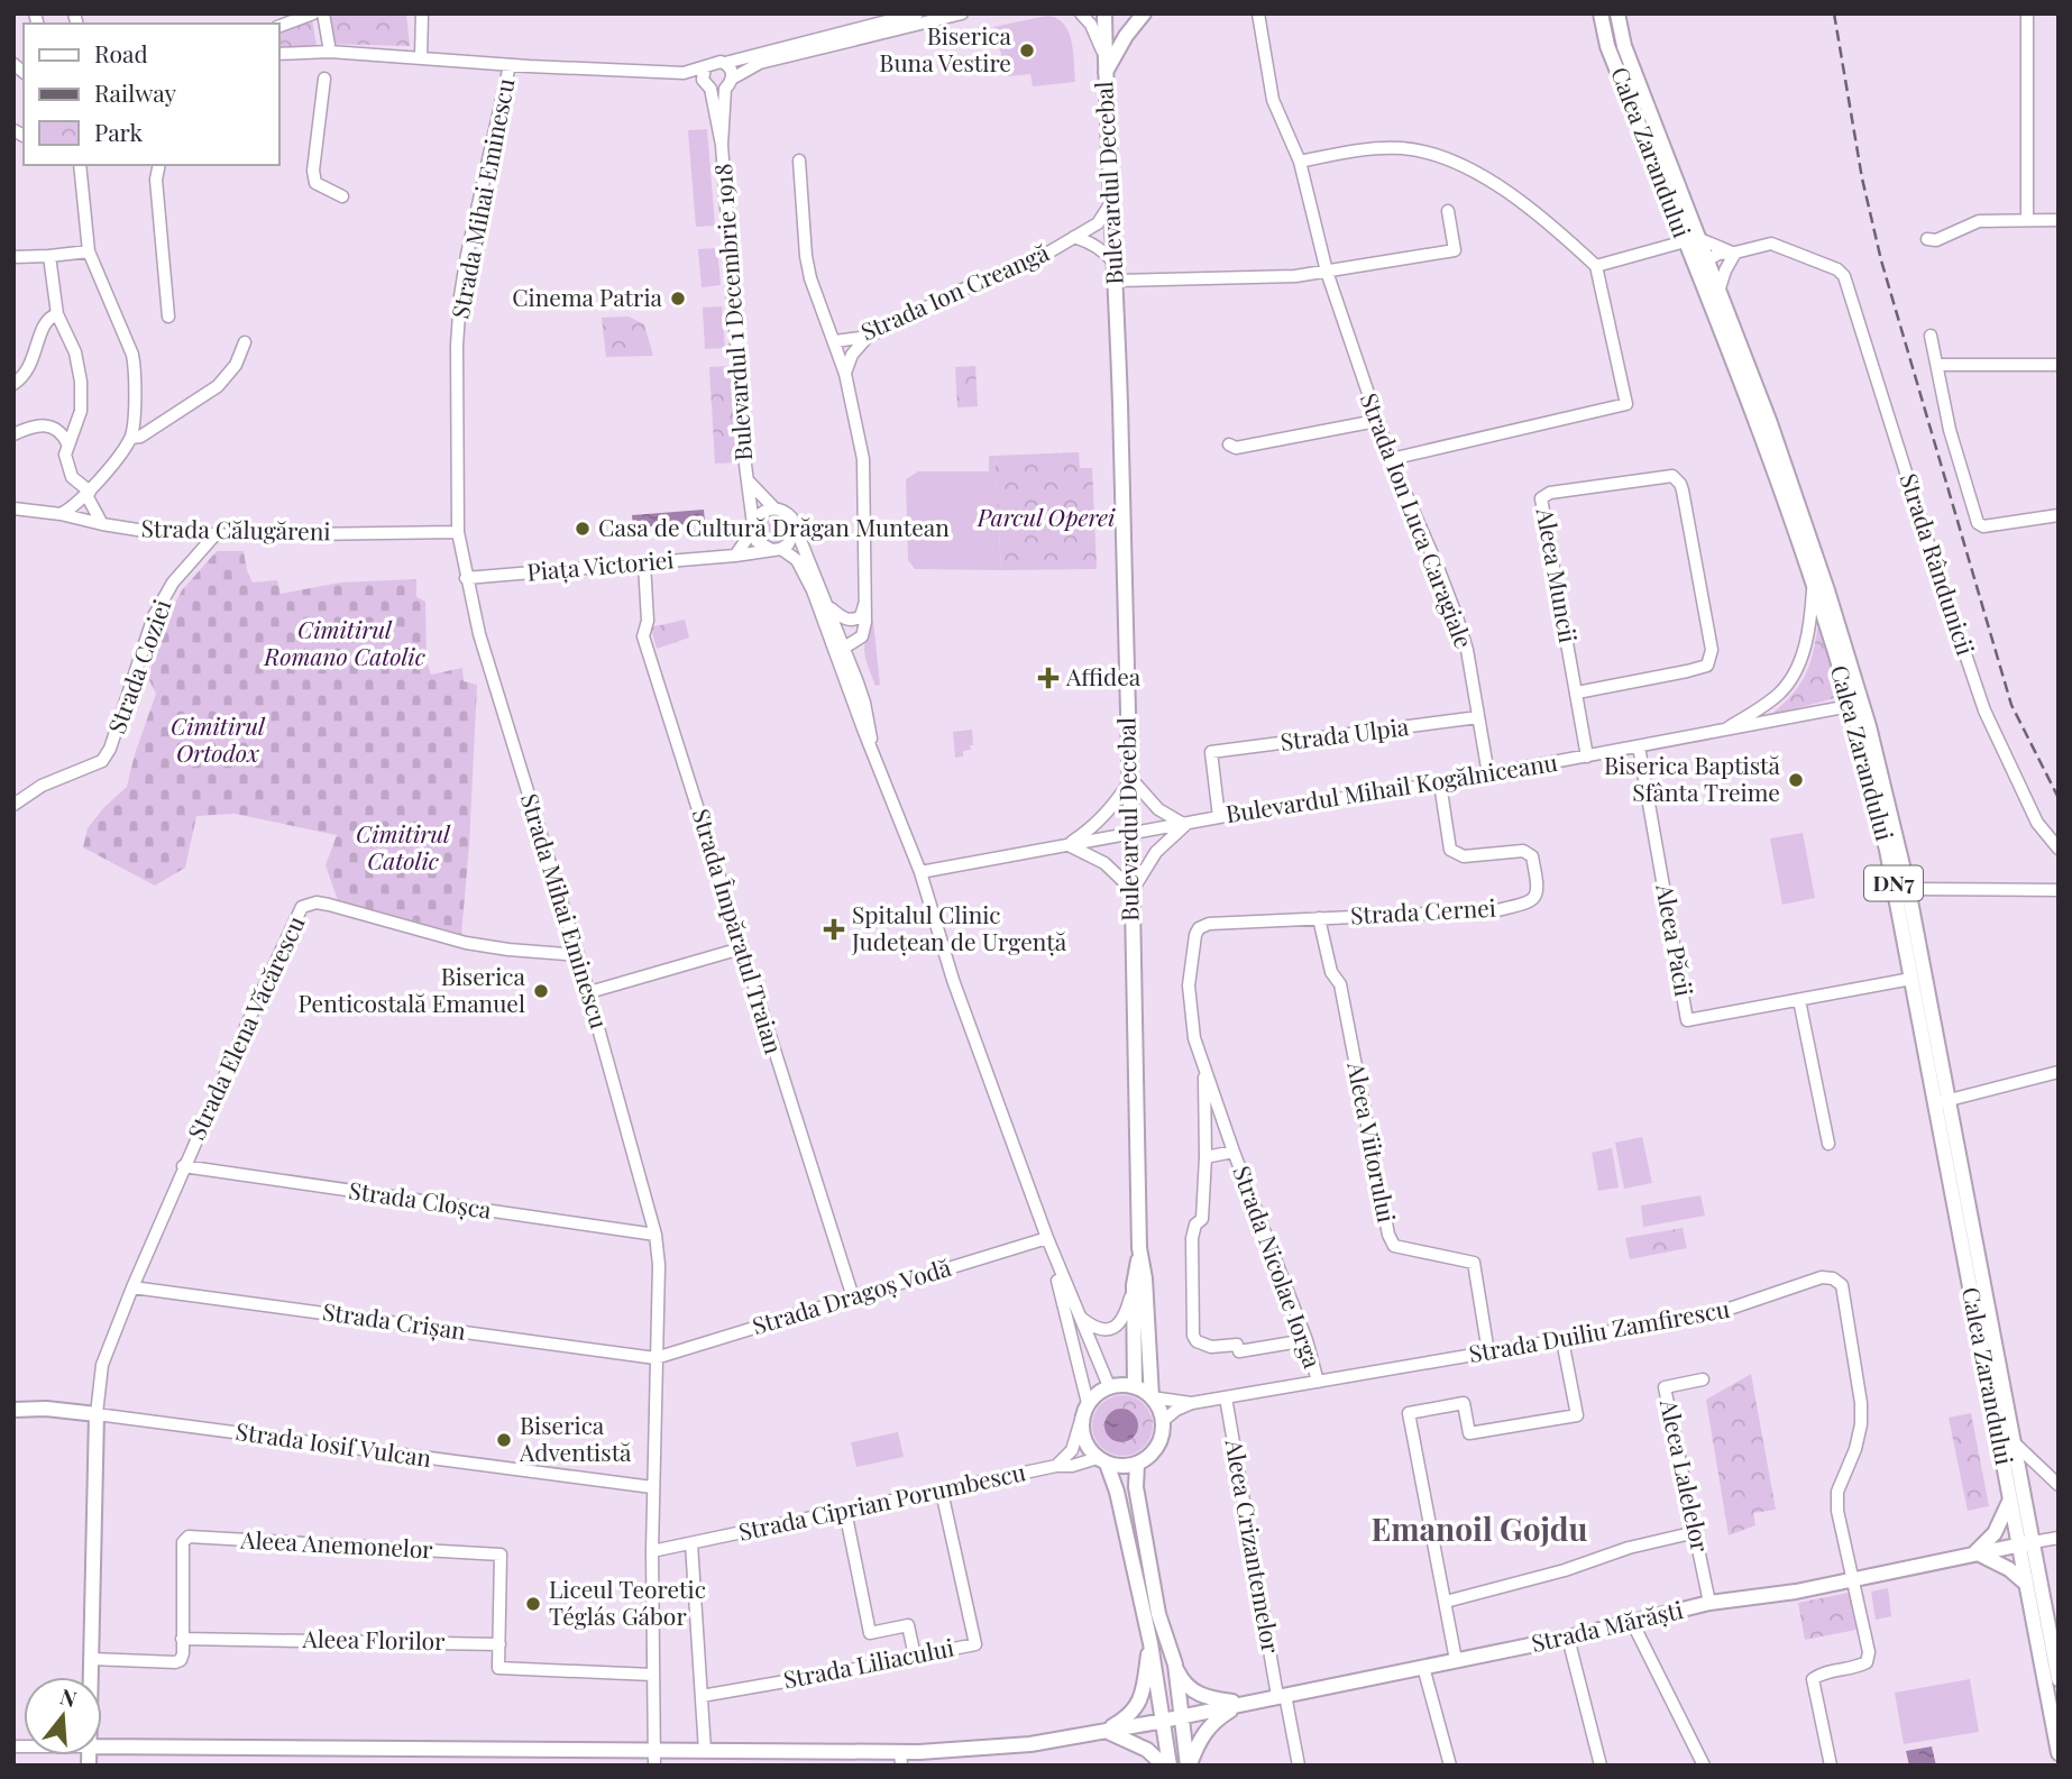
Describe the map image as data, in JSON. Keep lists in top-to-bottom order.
{
  "streets": {
    "main road": [
      "Calea Zarandului",
      "Bulevardul Decebal",
      "DN7",
      "Strada Iosif Vulcan",
      "Strada Mărăști"
    ],
    "street": [
      "Strada Mihai Eminescu",
      "Strada Ion Creangă",
      "Bulevardul 1 Decembrie 1918",
      "Strada Ion Luca Caragiale",
      "Strada Călugăreni",
      "Strada Rândunicii",
      "Piața Victoriei",
      "Aleea Muncii",
      "Strada Coziei",
      "Strada Ulpia",
      "Bulevardul Mihail Kogălniceanu",
      "Strada Cernei",
      "Strada Împăratul Traian",
      "Aleea Păcii",
      "Strada Elena Văcărescu",
      "Aleea Viitorului",
      "Strada Cloșca",
      "Strada Nicolae Iorga",
      "Strada Dragoș Vodă",
      "Strada Crișan",
      "Strada Duiliu Zamfirescu",
      "Aleea Lalelelor",
      "Strada Ciprian Porumbescu",
      "Aleea Anemonelor",
      "Aleea Crizantemelor",
      "Aleea Florilor",
      "Strada Liliacului"
    ]
  },
  "crossings": [
    ["Calea Zarandului", "Bulevardul Mihail Kogălniceanu"],
    ["Calea Zarandului", "Aleea Păcii"],
    ["Calea Zarandului", "Strada Mărăști"],
    ["Bulevardul Decebal", "Strada Ion Creangă"],
    ["Bulevardul Decebal", "Bulevardul Mihail Kogălniceanu"],
    ["Bulevardul Decebal", "Strada Ciprian Porumbescu"],
    ["Strada Mihai Eminescu", "Strada Călugăreni"],
    ["Strada Mihai Eminescu", "Piața Victoriei"],
    ["Strada Mihai Eminescu", "Strada Elena Văcărescu"],
    ["Strada Mihai Eminescu", "Strada Cloșca"],
    ["Strada Mihai Eminescu", "Strada Dragoș Vodă"],
    ["Strada Mihai Eminescu", "Strada Crișan"],
    ["Strada Mihai Eminescu", "Strada Iosif Vulcan"],
    ["Strada Mihai Eminescu", "Strada Ciprian Porumbescu"],
    ["Strada Mihai Eminescu", "Strada Mărăști"],
    ["Bulevardul 1 Decembrie 1918", "Piața Victoriei"],
    ["Strada Ion Luca Caragiale", "Strada Ulpia"],
    ["Strada Ion Luca Caragiale", "Bulevardul Mihail Kogălniceanu"],
    ["Strada Călugăreni", "Strada Coziei"],
    ["Piața Victoriei", "Strada Împăratul Traian"],
    ["Aleea Muncii", "Bulevardul Mihail Kogălniceanu"],
    ["Strada Ulpia", "Bulevardul Mihail Kogălniceanu"],
    ["Bulevardul Mihail Kogălniceanu", "Strada Cernei"],
    ["Bulevardul Mihail Kogălniceanu", "Aleea Păcii"],
    ["Strada Cernei", "Aleea Viitorului"],
    ["Strada Cernei", "Strada Nicolae Iorga"],
    ["Strada Împăratul Traian", "Strada Dragoș Vodă"],
    ["Strada Elena Văcărescu", "Strada Cloșca"],
    ["Strada Elena Văcărescu", "Strada Crișan"],
    ["Strada Elena Văcărescu", "Strada Iosif Vulcan"],
    ["Aleea Viitorului", "Strada Duiliu Zamfirescu"],
    ["Strada Nicolae Iorga", "Strada Duiliu Zamfirescu"],
    ["Strada Dragoș Vodă", "Strada Crișan"],
    ["Strada Duiliu Zamfirescu", "Aleea Crizantemelor"],
    ["Strada Duiliu Zamfirescu", "Strada Mărăști"],
    ["Aleea Lalelelor", "Strada Mărăști"],
    ["Strada Ciprian Porumbescu", "Strada Liliacului"],
    ["Aleea Anemonelor", "Aleea Florilor"],
    ["Aleea Crizantemelor", "Strada Mărăști"]
  ],
  "districts": ["Emanoil Gojdu"],
  "parks": [
    "Parcul Operei",
    "Cimitirul Romano Catolic",
    "Cimitirul Ortodox",
    "Cimitirul Catolic"
  ],
  "places": {
    "other": [
      "Biserica Buna Vestire",
      "Cinema Patria",
      "Casa de Cultură Drăgan Muntean",
      "Biserica Baptistă Sfânta Treime",
      "Biserica Penticostală Emanuel",
      "Biserica Adventistă",
      "Liceul Teoretic Téglás Gábor"
    ],
    "health": ["Affidea", "Spitalul Clinic Județean de Urgență"]
  },
  "legend": ["Road", "Railway", "Park"],
  "north": "top"
}
